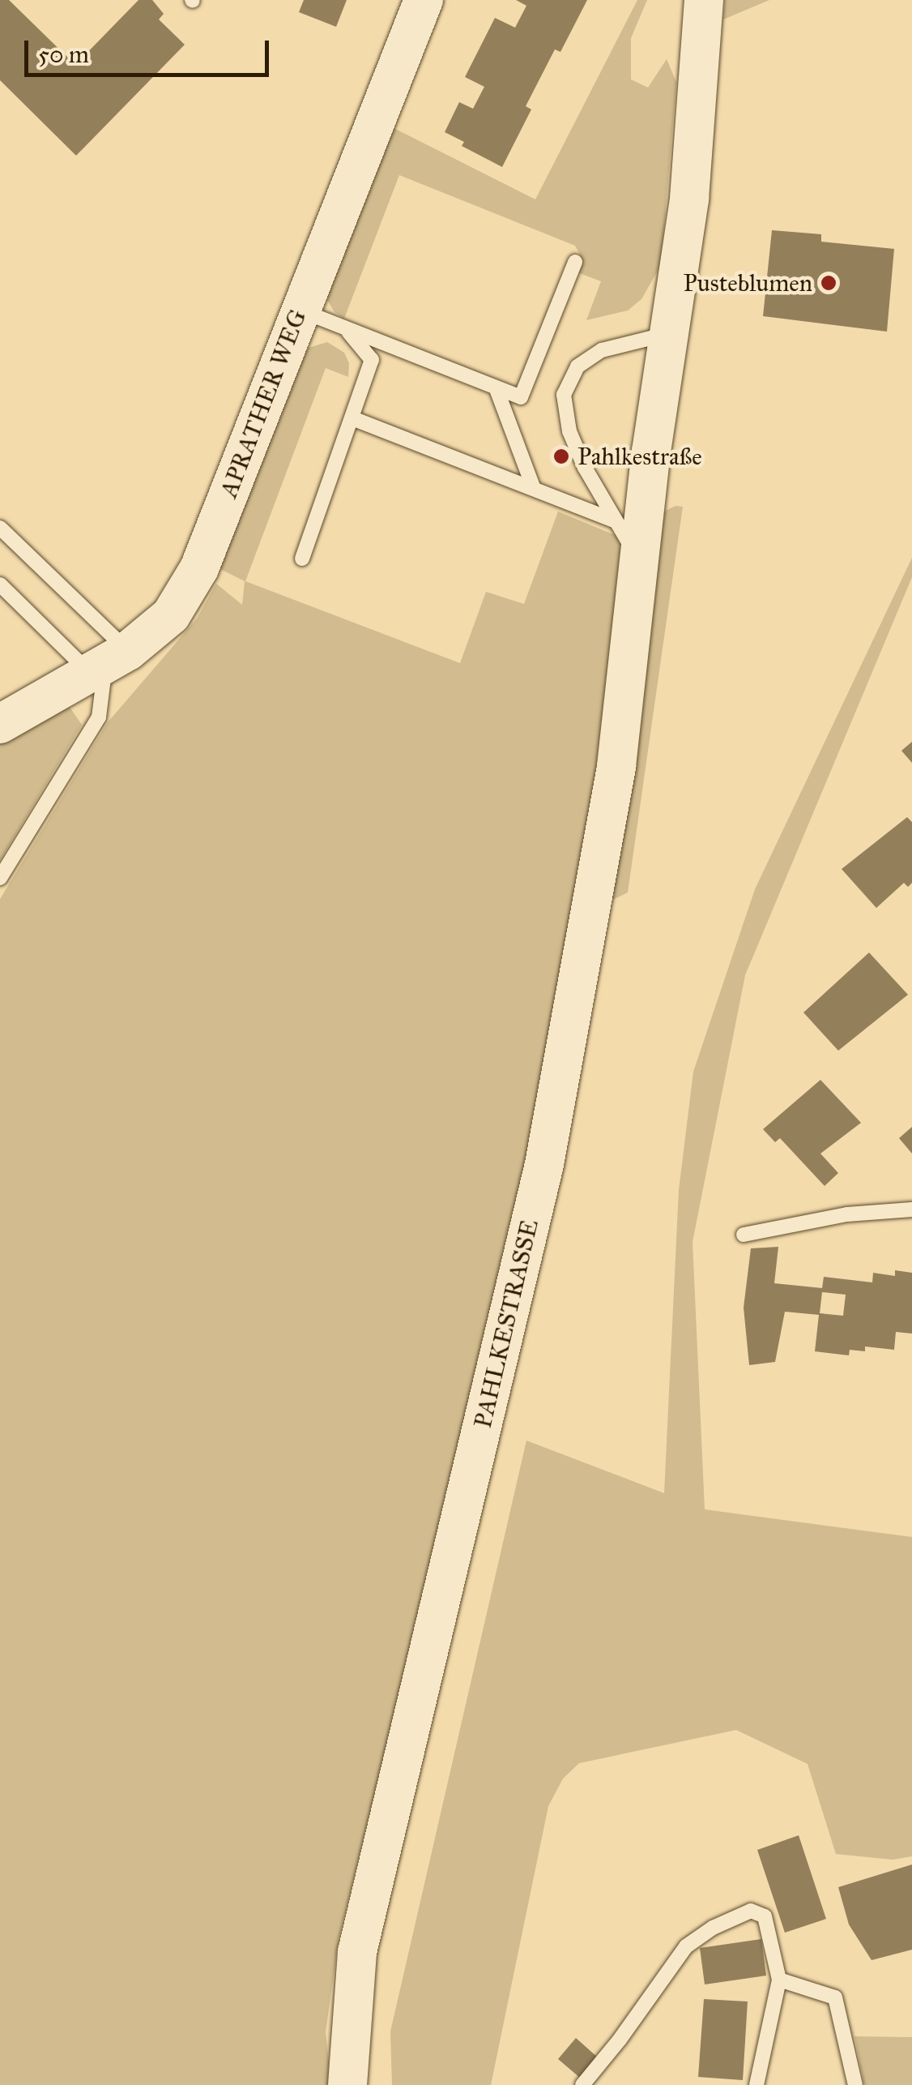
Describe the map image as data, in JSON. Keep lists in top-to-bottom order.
{
  "streets": {
    "street": ["APRATHER WEG", "PAHLKESTRASSE"]
  },
  "places": ["Pusteblumen", "Pahlkestraße"],
  "scale_bar": "50 m"
}
